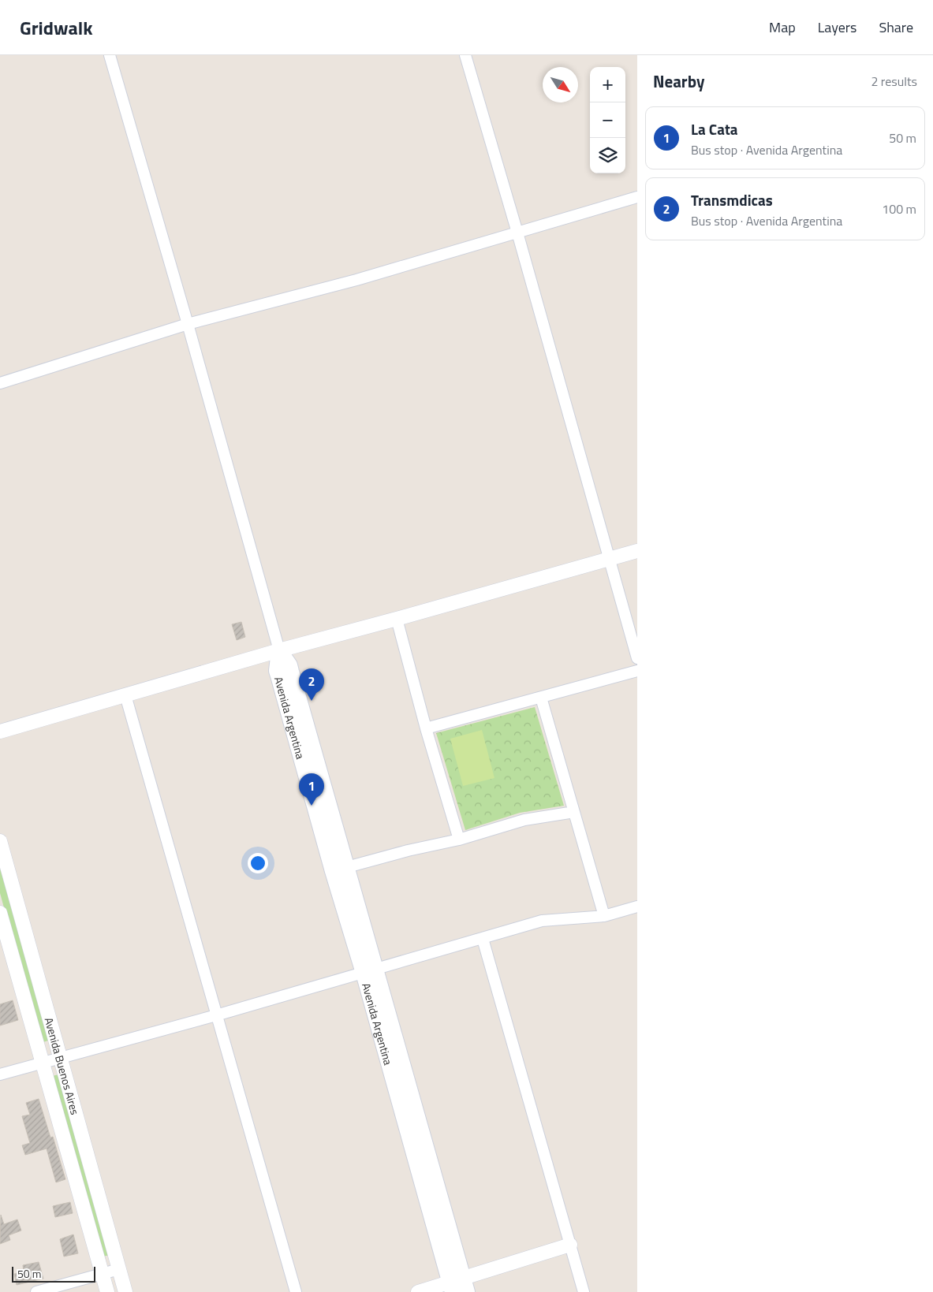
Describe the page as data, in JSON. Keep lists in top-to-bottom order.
{
  "streets": {
    "main road": ["Avenida Argentina"],
    "street": ["Avenida Buenos Aires"]
  },
  "scale_bar": "50 m",
  "north": "bottom right",
  "page": {
    "header": "Gridwalk",
    "nav": ["Map", "Layers", "Share"],
    "heading": ["Nearby", "2 results"],
    "map_buttons": ["+", "−"],
    "list": [
      {
        "mark": "1",
        "name": "La Cata",
        "note": "Bus stop · Avenida Argentina",
        "value": "50 m"
      },
      {
        "mark": "2",
        "name": "Transmdicas",
        "note": "Bus stop · Avenida Argentina",
        "value": "100 m"
      }
    ],
    "pins": ["2", "1"],
    "scale": "50 m"
  }
}
